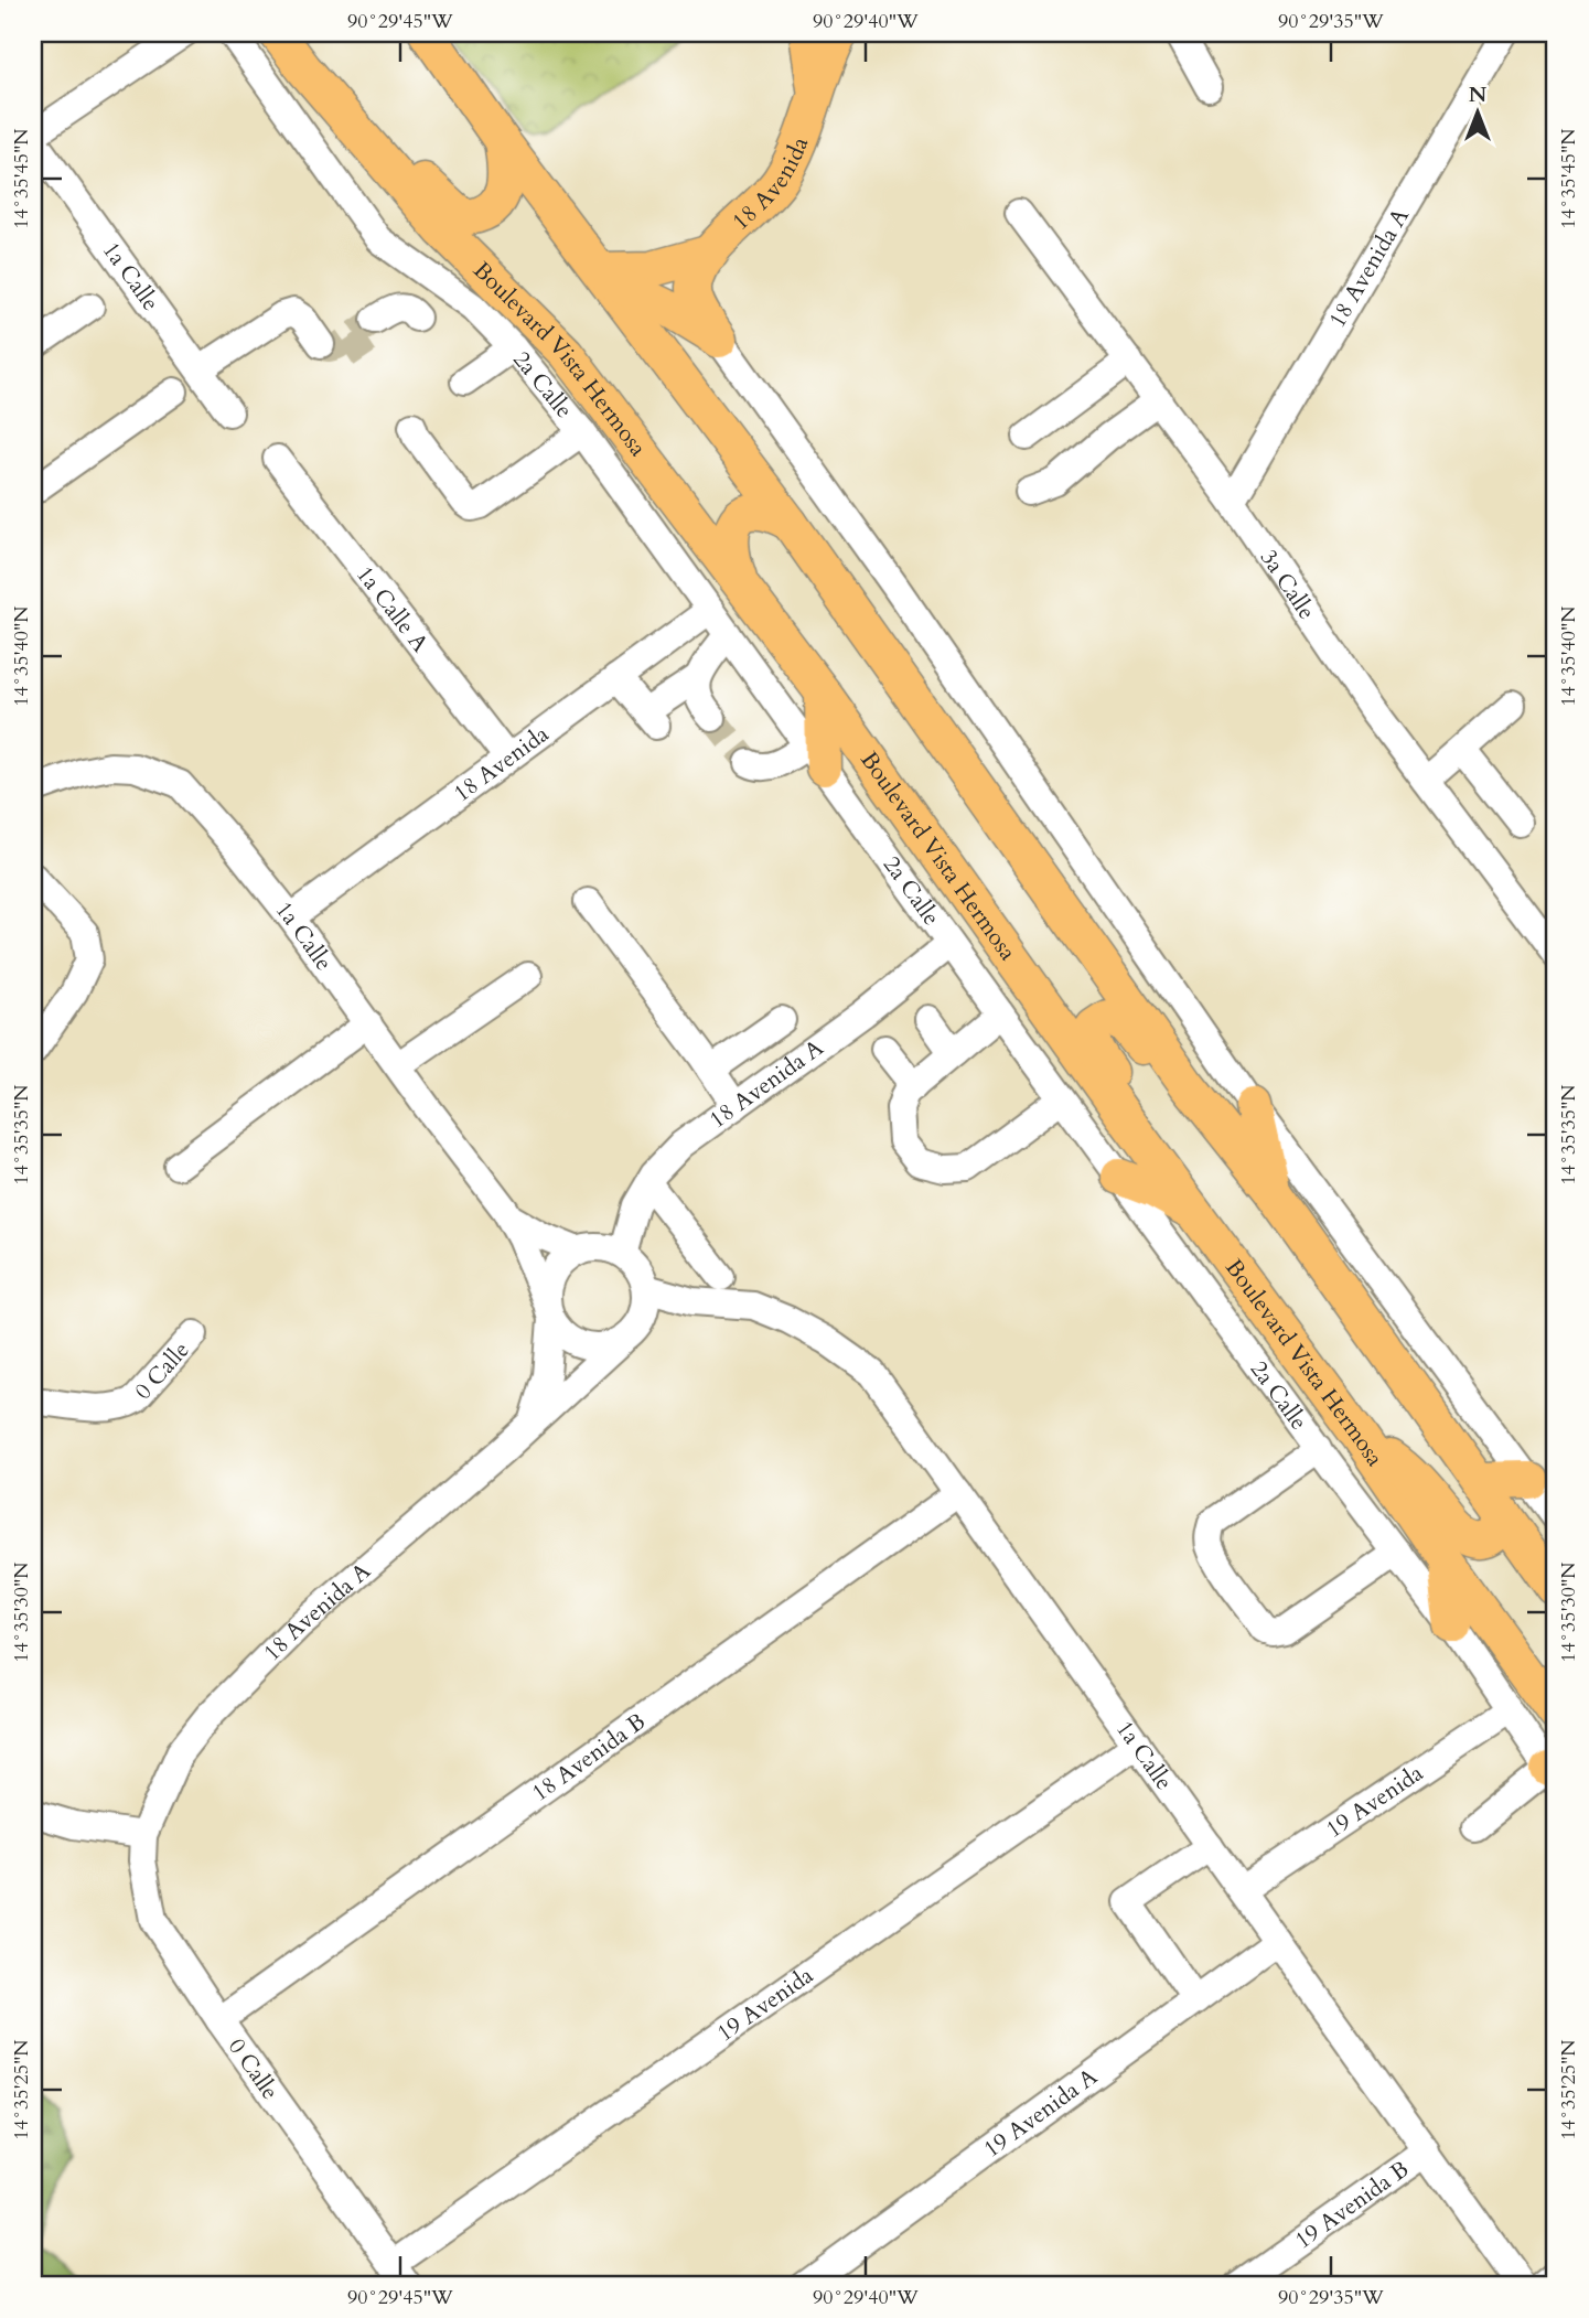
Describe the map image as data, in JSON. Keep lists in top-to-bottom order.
{
  "streets": {
    "main road": ["18 Avenida", "Boulevard Vista Hermosa"],
    "street": [
      "18 Avenida A",
      "1a Calle",
      "2a Calle",
      "3a Calle",
      "1a Calle A",
      "0 Calle",
      "18 Avenida B",
      "19 Avenida",
      "19 Avenida A",
      "19 Avenida B"
    ]
  },
  "crossings": [
    ["18 Avenida", "1a Calle"],
    ["18 Avenida", "2a Calle"],
    ["18 Avenida", "1a Calle A"],
    ["18 Avenida A", "1a Calle"],
    ["18 Avenida A", "2a Calle"],
    ["18 Avenida A", "3a Calle"],
    ["18 Avenida A", "0 Calle"],
    ["1a Calle", "18 Avenida B"],
    ["1a Calle", "19 Avenida"],
    ["1a Calle", "19 Avenida A"],
    ["1a Calle", "19 Avenida B"],
    ["2a Calle", "19 Avenida"],
    ["0 Calle", "18 Avenida B"],
    ["0 Calle", "19 Avenida"]
  ],
  "north": "top",
  "coordinates": [
    "90°29'45\"W",
    "90°29'40\"W",
    "90°29'35\"W",
    "14°35'45\"N",
    "14°35'40\"N",
    "14°35'35\"N",
    "14°35'30\"N",
    "14°35'25\"N"
  ]
}
